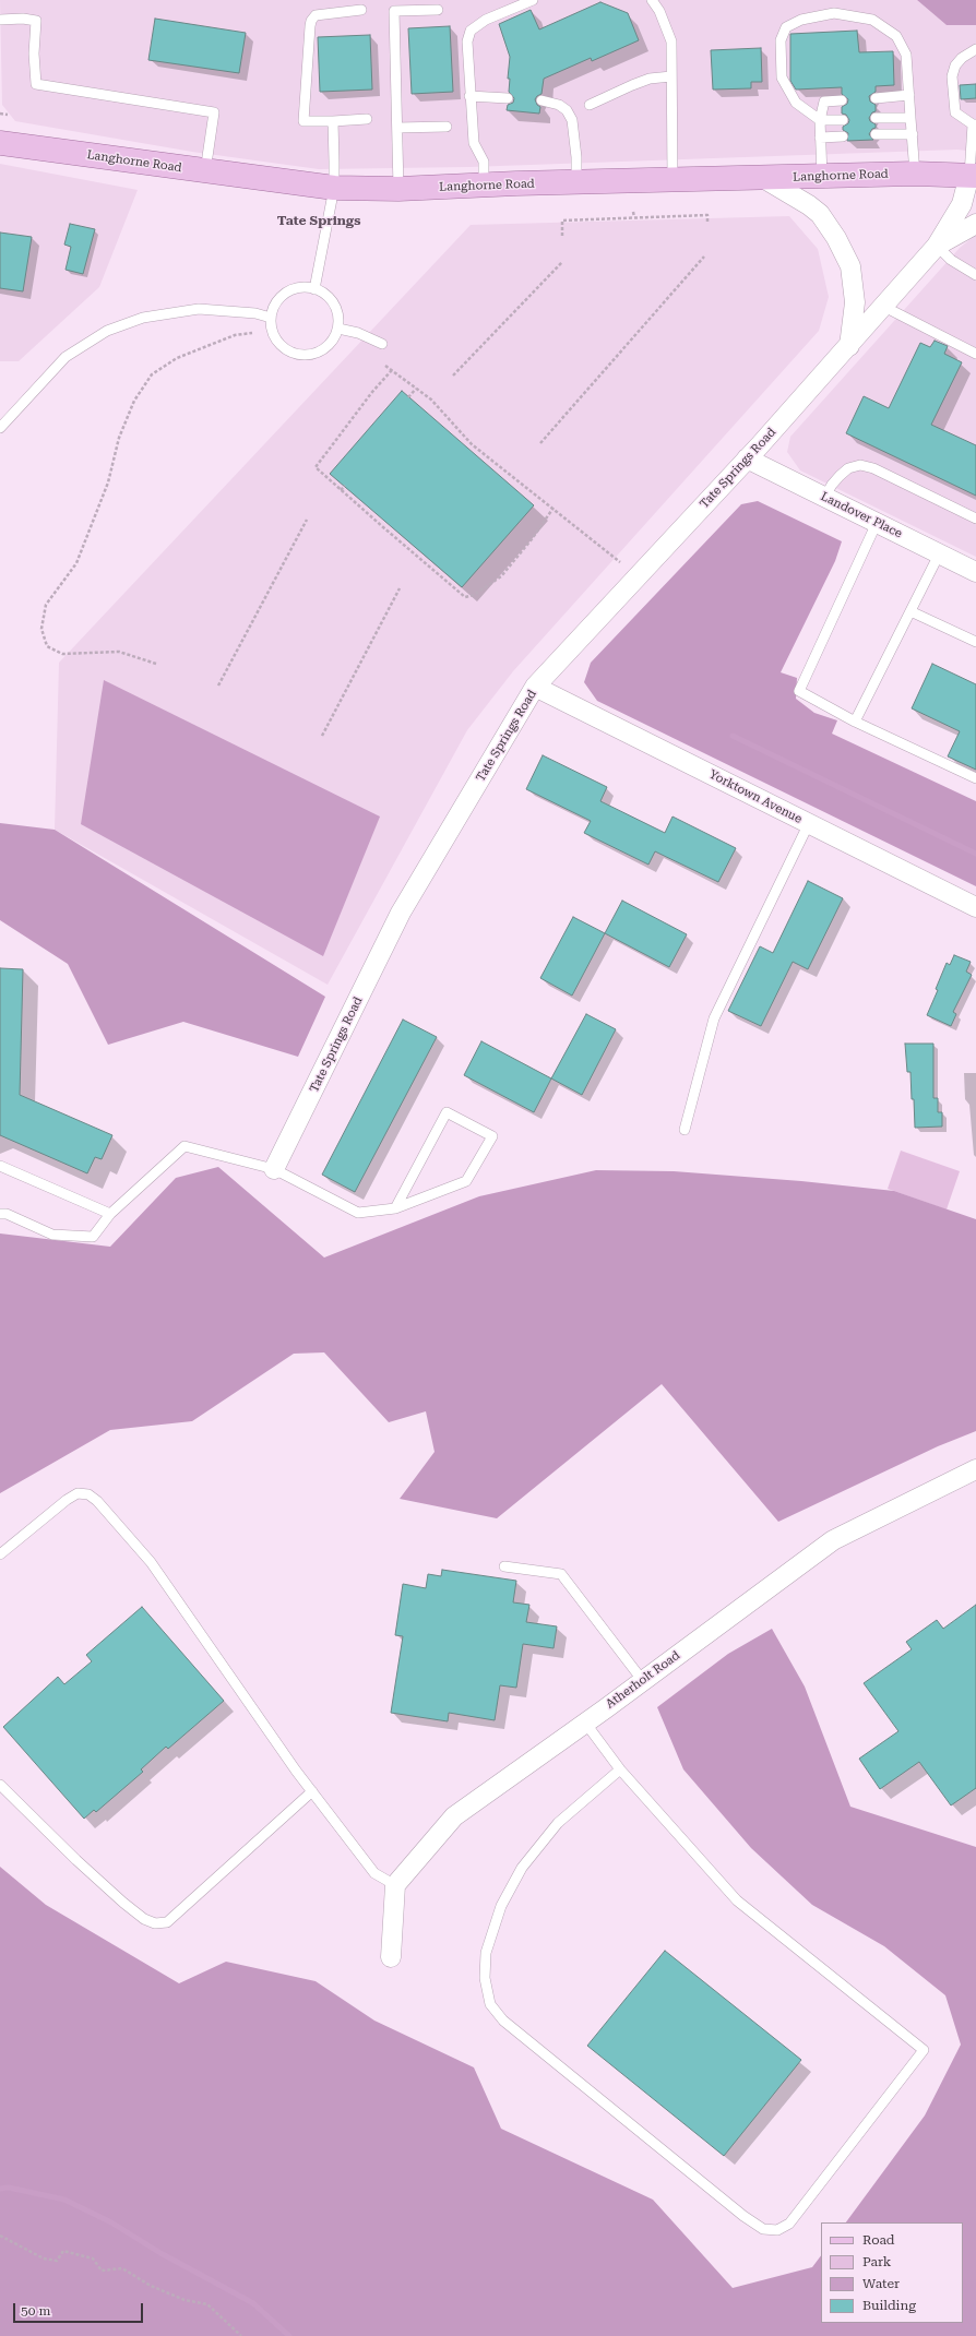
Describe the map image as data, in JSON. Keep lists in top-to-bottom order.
{
  "streets": {
    "main road": ["Langhorne Road"],
    "street": [
      "Tate Springs Road",
      "Landover Place",
      "Yorktown Avenue",
      "Atherholt Road"
    ]
  },
  "crossings": [
    ["Langhorne Road", "Tate Springs Road"],
    ["Tate Springs Road", "Landover Place"],
    ["Tate Springs Road", "Yorktown Avenue"]
  ],
  "districts": ["Tate Springs"],
  "legend": [
    "Road",
    "Park",
    "Water",
    "Building"
  ],
  "scale_bar": "50 m"
}
